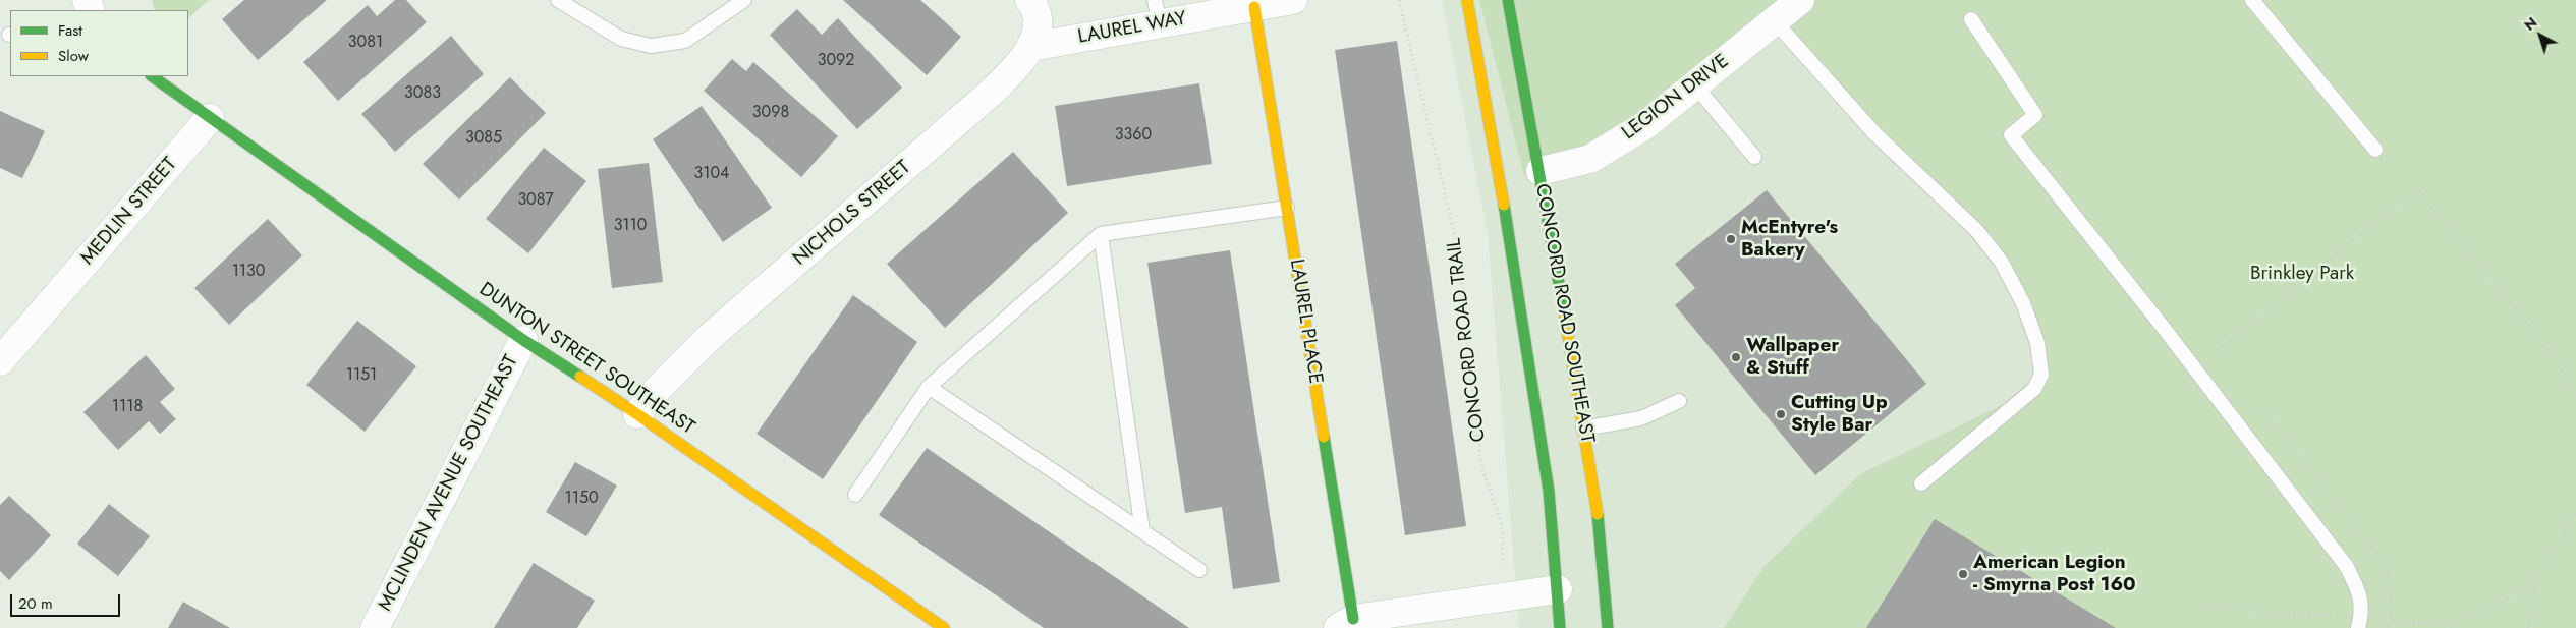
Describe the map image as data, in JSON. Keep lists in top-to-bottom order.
{
  "streets": {
    "street": [
      "LAUREL WAY",
      "LEGION DRIVE",
      "MEDLIN STREET",
      "NICHOLS STREET",
      "CONCORD ROAD SOUTHEAST",
      "LAUREL PLACE",
      "DUNTON STREET SOUTHEAST",
      "MCLINDEN AVENUE SOUTHEAST"
    ],
    "path": ["CONCORD ROAD TRAIL"]
  },
  "crossings": [
    ["LAUREL WAY", "NICHOLS STREET"],
    ["LAUREL WAY", "LAUREL PLACE"],
    ["LEGION DRIVE", "CONCORD ROAD SOUTHEAST"],
    ["MEDLIN STREET", "DUNTON STREET SOUTHEAST"],
    ["NICHOLS STREET", "DUNTON STREET SOUTHEAST"],
    ["DUNTON STREET SOUTHEAST", "MCLINDEN AVENUE SOUTHEAST"]
  ],
  "parks": ["Brinkley Park"],
  "places": [
    "McEntyre's Bakery",
    "Wallpaper & Stuff",
    "Cutting Up Style Bar",
    "American Legion - Smyrna Post 160"
  ],
  "house_numbers": [
    "3081",
    "3092",
    "3083",
    "3098",
    "3360",
    "3085",
    "3104",
    "3087",
    "3110",
    "1130",
    "1151",
    "1118",
    "1150"
  ],
  "legend": ["Fast", "Slow"],
  "scale_bar": "20 m",
  "north": "top left"
}
